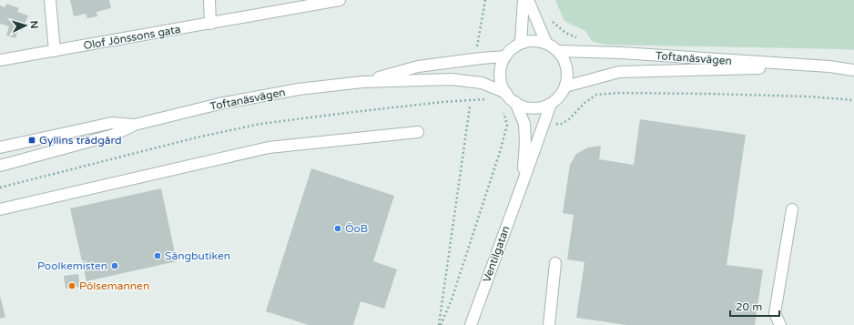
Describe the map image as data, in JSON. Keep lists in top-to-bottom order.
{
  "streets": {
    "street": ["Olof Jönssons gata", "Toftanäsvägen", "Ventilgatan"]
  },
  "crossings": [
    ["Toftanäsvägen", "Ventilgatan"]
  ],
  "places": {
    "transit": ["Gyllins trädgård"],
    "other": [
      "ÖoB",
      "Sängbutiken",
      "Poolkemisten",
      "Pölsemannen"
    ]
  },
  "scale_bar": "20 m",
  "north": "right"
}
